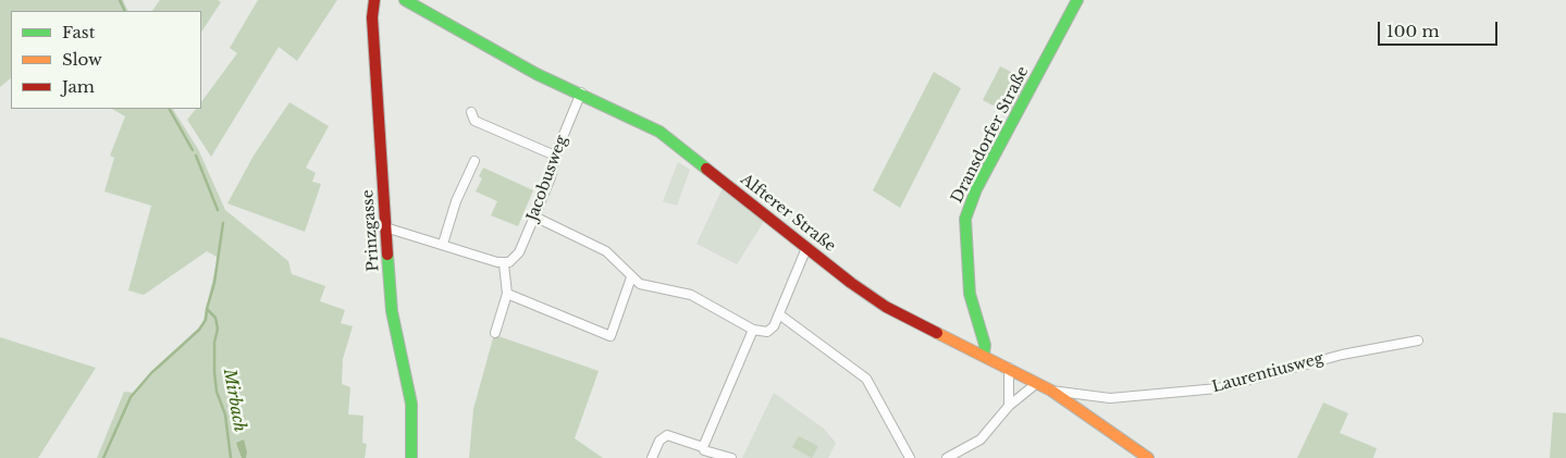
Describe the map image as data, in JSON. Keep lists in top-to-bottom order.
{
  "streets": {
    "street": [
      "Dransdorfer Straße",
      "Jacobusweg",
      "Alfterer Straße",
      "Prinzgasse",
      "Laurentiusweg"
    ]
  },
  "crossings": [
    ["Dransdorfer Straße", "Alfterer Straße"],
    ["Jacobusweg", "Alfterer Straße"],
    ["Alfterer Straße", "Laurentiusweg"]
  ],
  "water": ["Mirbach"],
  "legend": ["Fast", "Slow", "Jam"],
  "scale_bar": "100 m"
}
